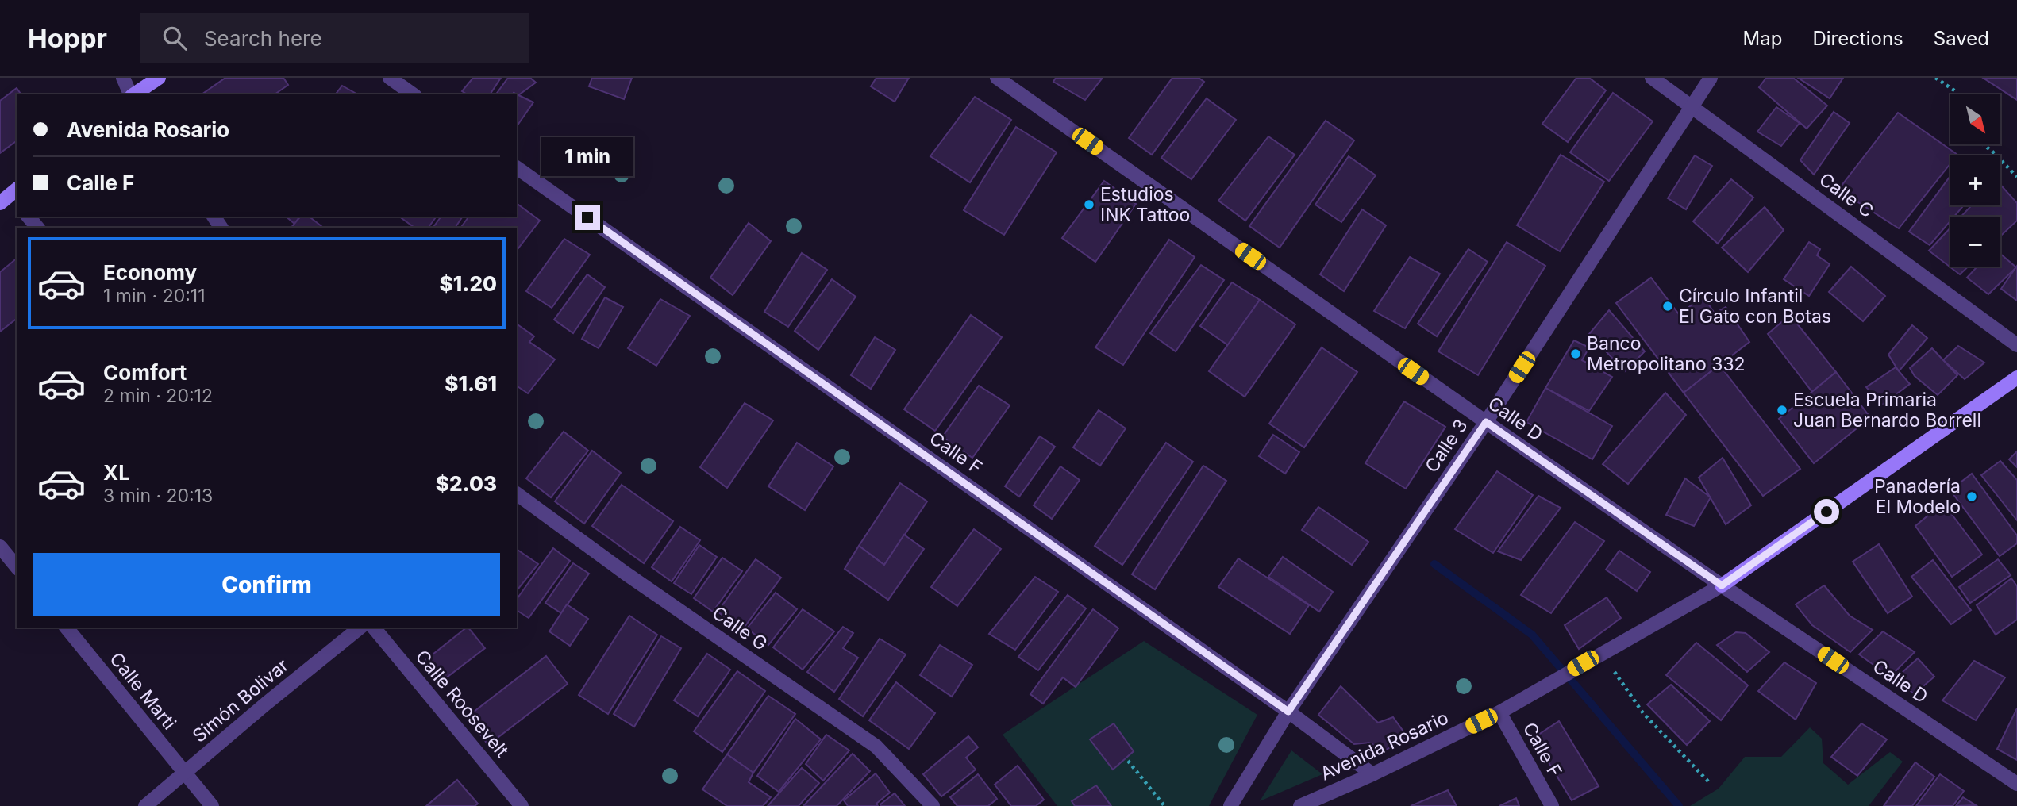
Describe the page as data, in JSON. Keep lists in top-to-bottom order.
{
  "streets": {
    "street": [
      "Calle C",
      "Calle D",
      "Calle 3",
      "Calle F",
      "Calle G",
      "Calle Marti",
      "Simón Bolivar",
      "Calle Roosevelt",
      "Avenida Rosario"
    ]
  },
  "crossings": [
    ["Calle C", "Calle 3"],
    ["Calle D", "Calle 3"],
    ["Calle D", "Avenida Rosario"],
    ["Calle 3", "Calle F"],
    ["Calle F", "Avenida Rosario"],
    ["Calle Marti", "Simón Bolivar"]
  ],
  "places": [
    "Estudios INK Tattoo",
    "Círculo Infantil El Gato con Botas",
    "Banco Metropolitano 332",
    "Escuela Primaria Juan Bernardo Borrell",
    "Panadería El Modelo"
  ],
  "north": "bottom right",
  "page": {
    "header": "Hoppr",
    "search": "Search here",
    "nav": ["Map", "Directions", "Saved"],
    "map_buttons": ["+", "−"],
    "banner": ["Avenida Rosario", "Calle F"],
    "bubble": "1 min",
    "list": [
      {
        "name": "Economy",
        "note": "1 min · 20:11",
        "value": "$1.20"
      },
      {
        "name": "Comfort",
        "note": "2 min · 20:12",
        "value": "$1.61"
      },
      {
        "name": "XL",
        "note": "3 min · 20:13",
        "value": "$2.03"
      }
    ],
    "buttons": "Confirm"
  }
}
